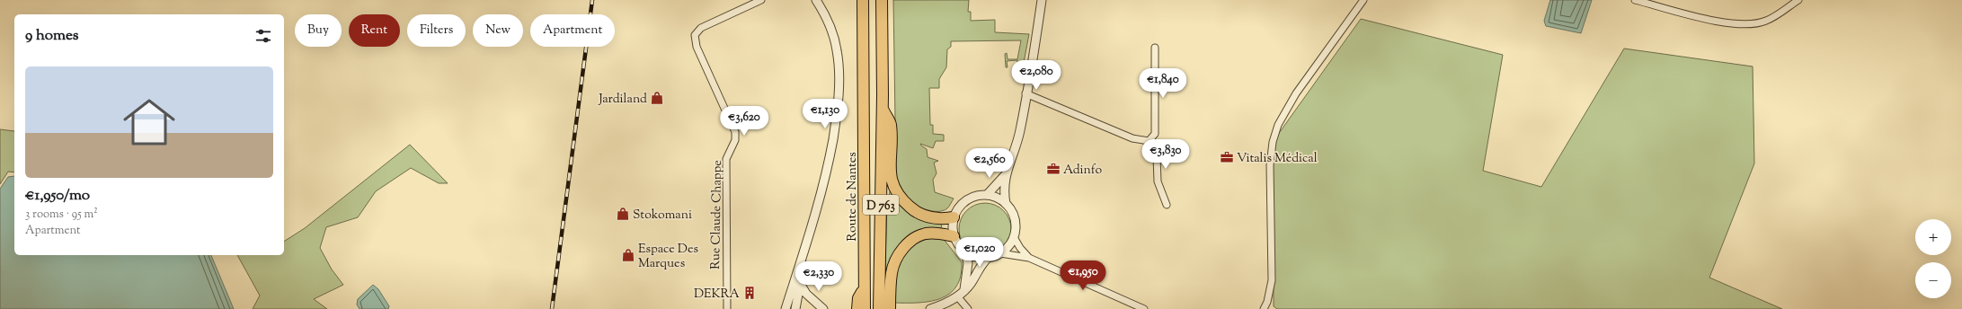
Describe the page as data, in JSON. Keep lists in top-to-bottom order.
{
  "streets": {
    "highway": ["Route de Nantes", "D 763"],
    "street": ["Rue Claude Chappe"]
  },
  "places": {
    "shop": ["Jardiland", "Stokomani", "Espace Des Marques"],
    "office": ["Vitalis Médical", "Adinfo"],
    "building": ["DEKRA"]
  },
  "page": {
    "chip": [
      "Buy",
      "Rent",
      "Filters",
      "New",
      "Apartment"
    ],
    "heading": "9 homes",
    "list": [
      {
        "name": "€1,950/mo",
        "note": "3 rooms · 95 m² · Apartment"
      }
    ],
    "price": [
      "€2,080",
      "€1,840",
      "€1,130",
      "€3,620",
      "€3,830",
      "€2,560",
      "€1,020",
      "€1,950",
      "€2,330"
    ],
    "map_buttons": ["+", "−"]
  }
}
